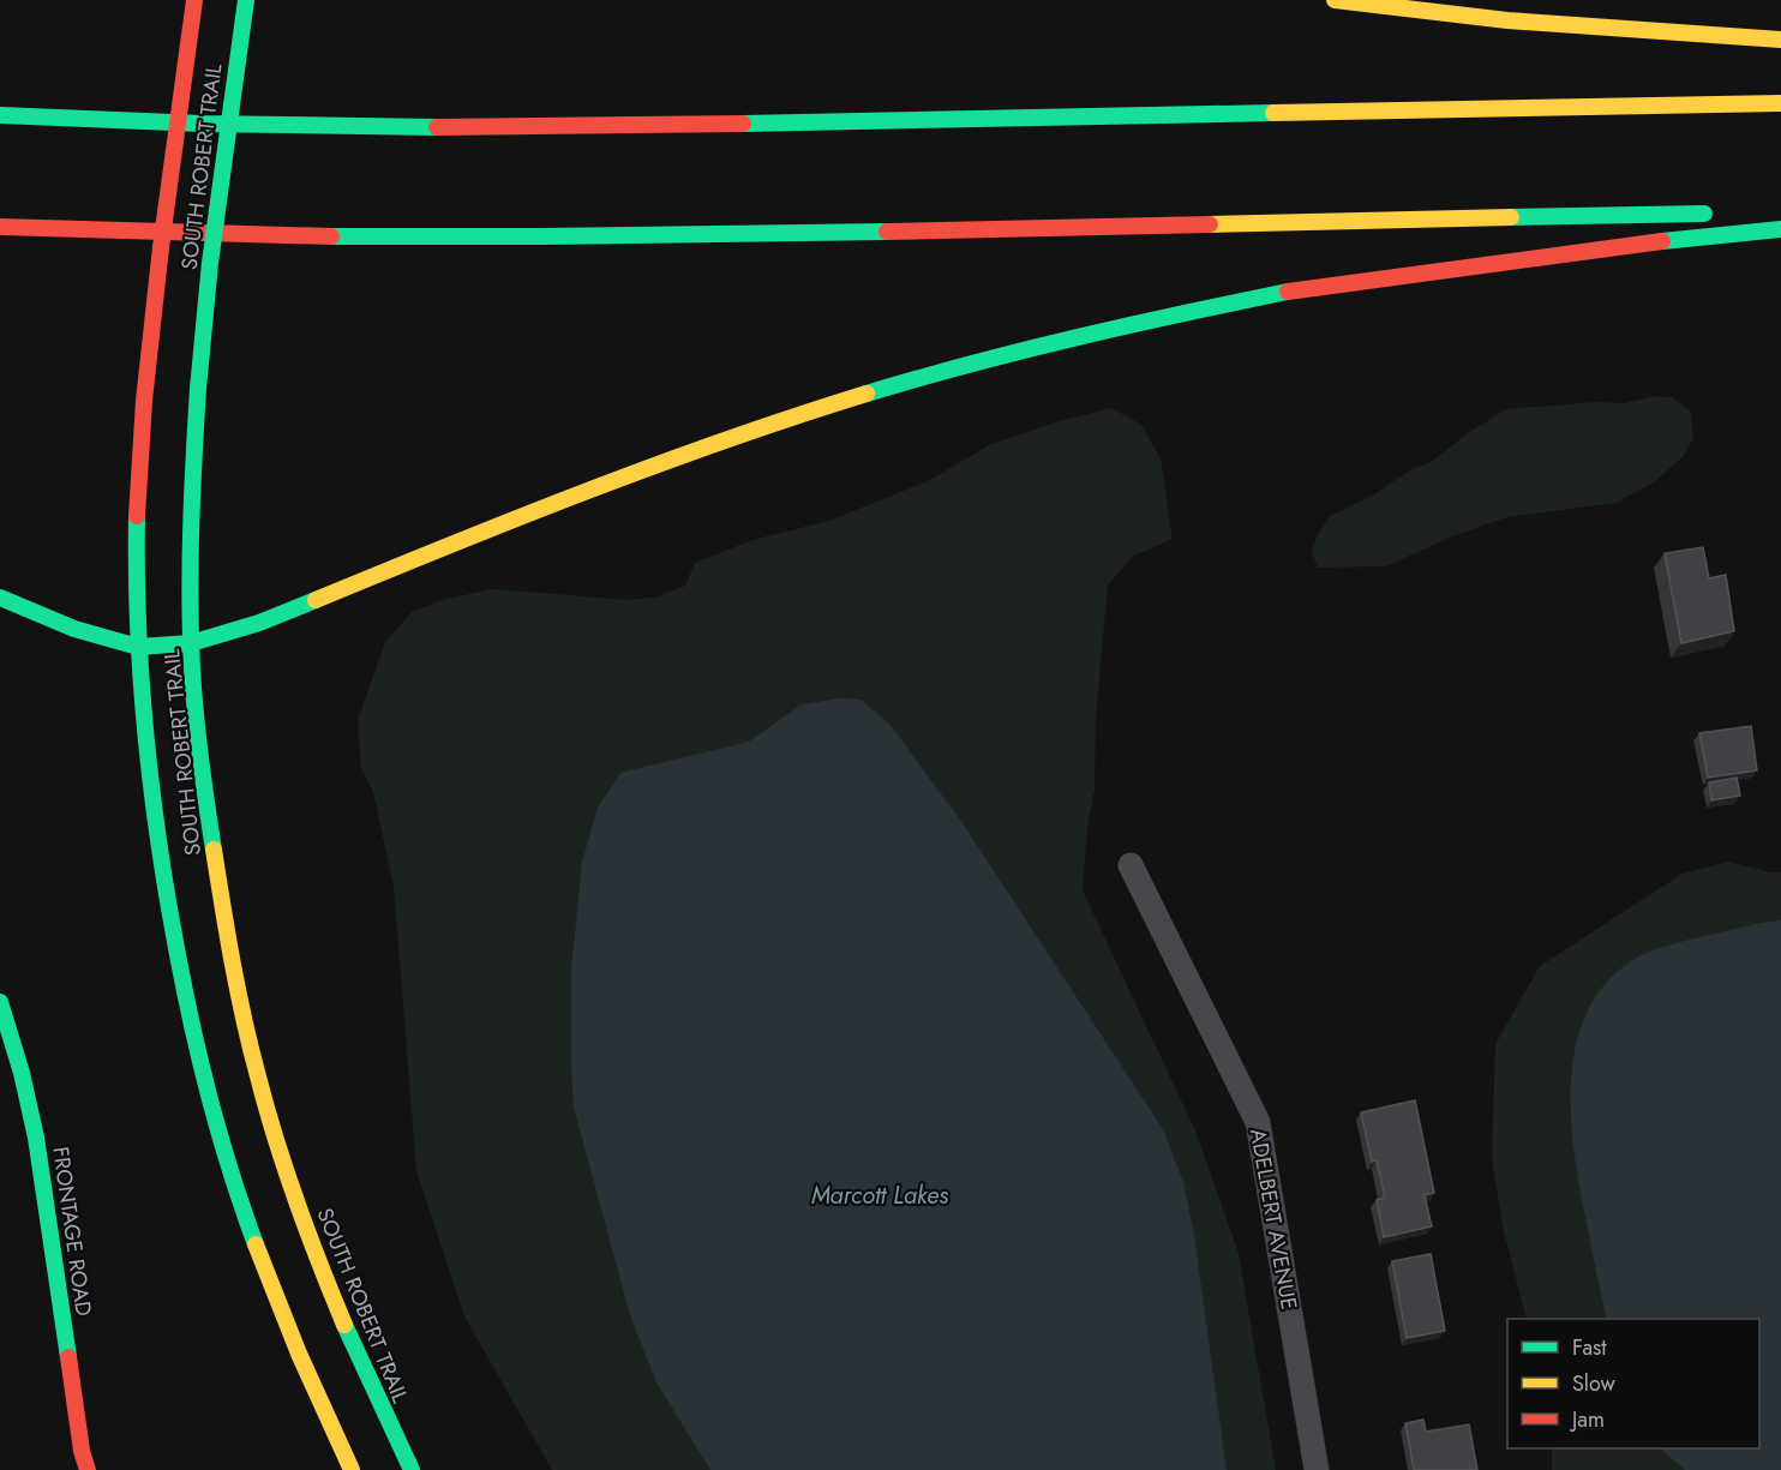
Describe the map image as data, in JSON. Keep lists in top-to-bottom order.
{
  "streets": {
    "main road": ["SOUTH ROBERT TRAIL", "FRONTAGE ROAD"],
    "street": ["ADELBERT AVENUE"]
  },
  "water": ["Marcott Lakes"],
  "legend": ["Fast", "Slow", "Jam"]
}
